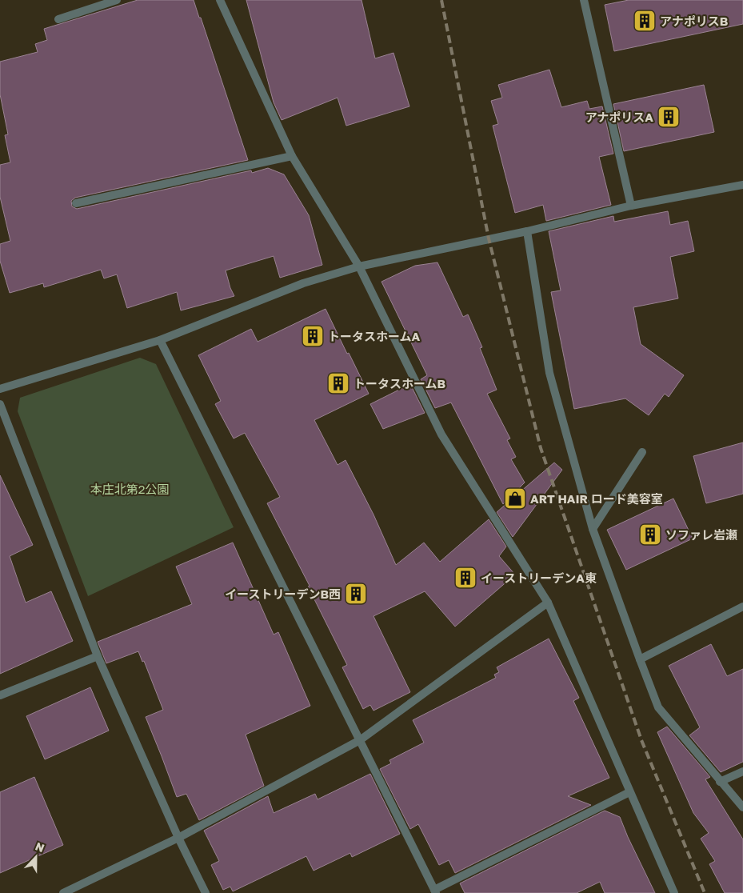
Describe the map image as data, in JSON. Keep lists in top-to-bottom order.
{
  "parks": ["本庄北第2公園"],
  "places": {
    "building": [
      "アナポリスB",
      "アナポリスA",
      "トータスホームA",
      "トータスホームB",
      "ソファレ岩瀬",
      "イーストリーデンA東",
      "イーストリーデンB西"
    ],
    "shop": ["ART HAIR ロード美容室"]
  },
  "north": "top"
}
